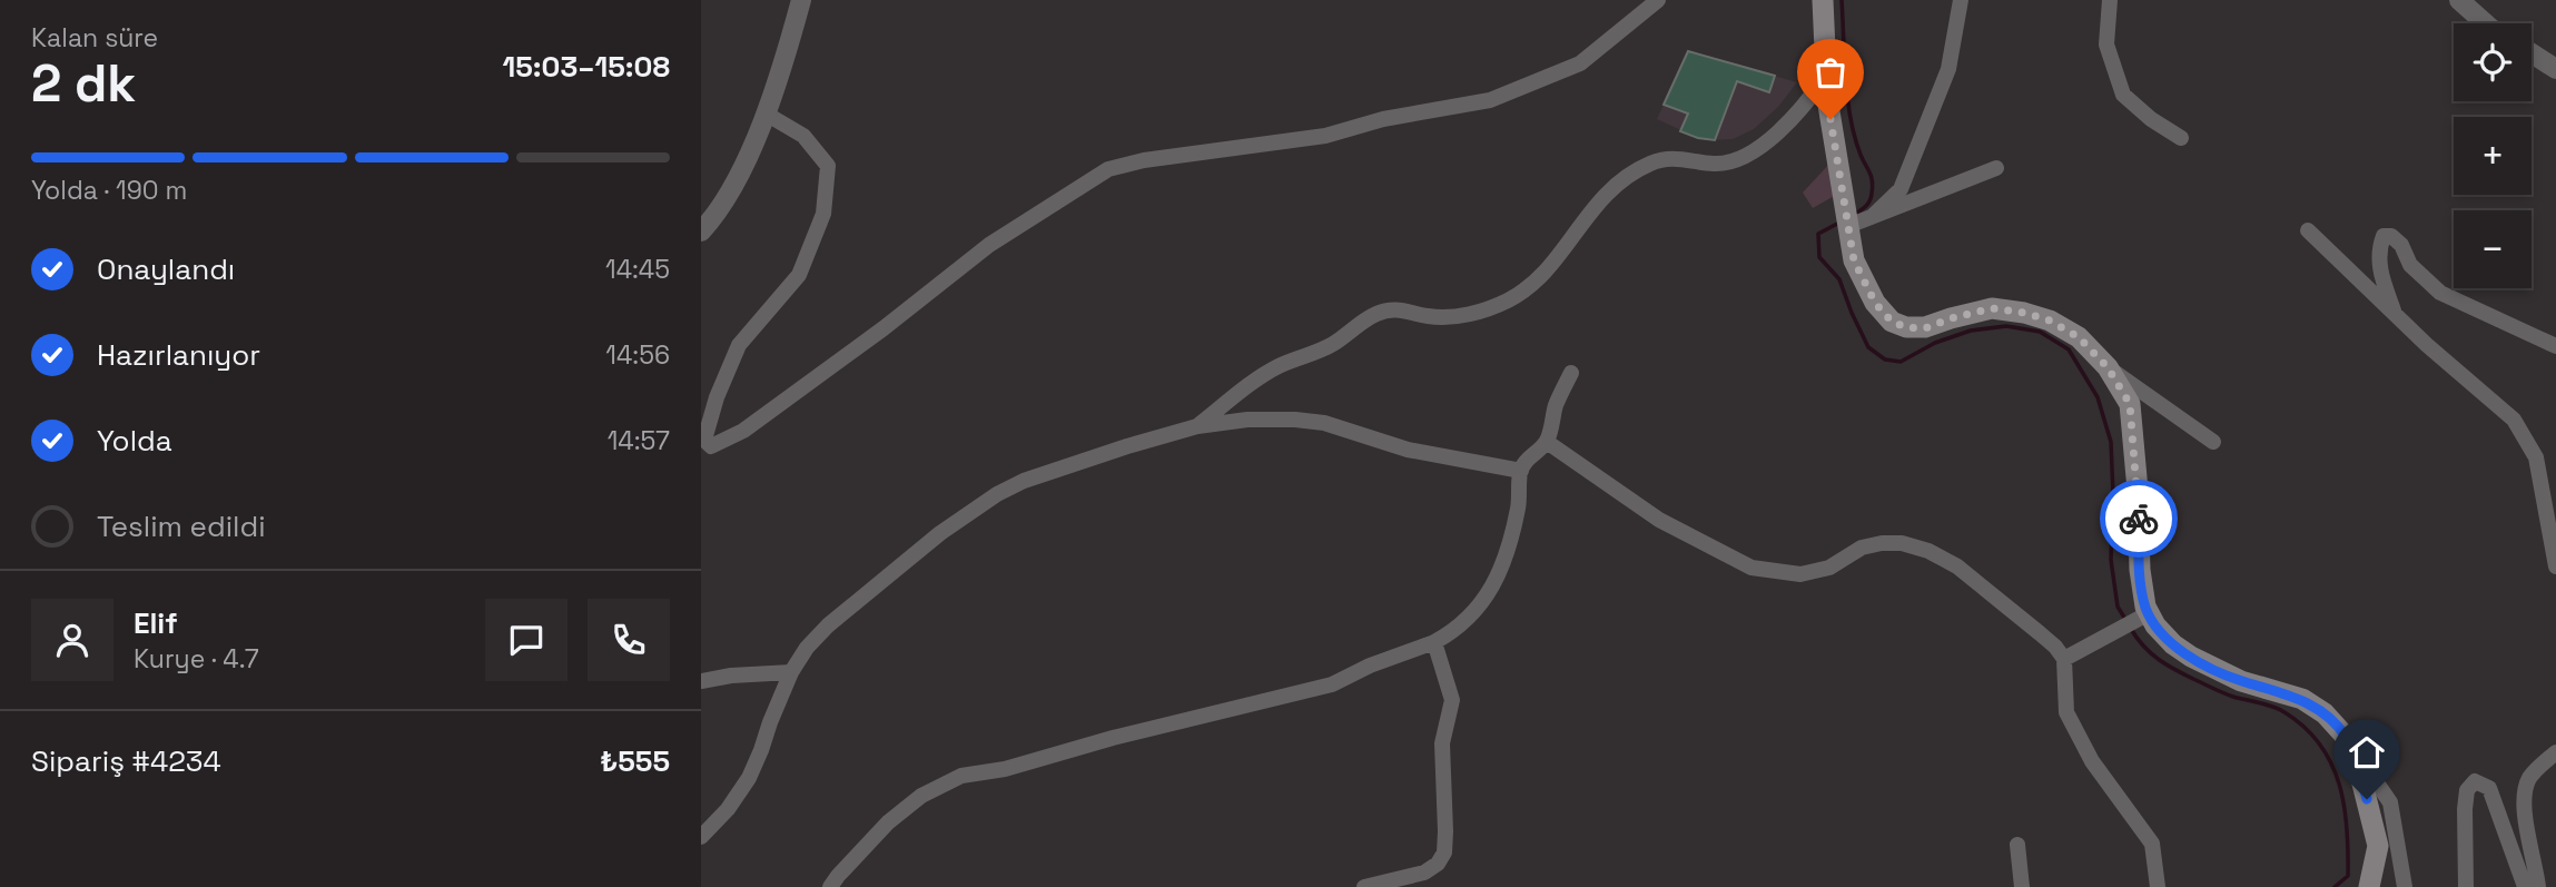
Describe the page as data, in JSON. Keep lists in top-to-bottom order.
{
  "page": {
    "heading": ["2 dk", "Kalan süre", "15:03–15:08"],
    "panel": [
      "Elif",
      "Kurye · 4.7",
      "Sipariş #4234",
      "₺555"
    ],
    "map_buttons": ["+", "−"],
    "bar": "Yolda · 190 m",
    "list": [
      ["Onaylandı", "14:45"],
      ["Hazırlanıyor", "14:56"],
      ["Yolda", "14:57"],
      "Teslim edildi"
    ]
  }
}
